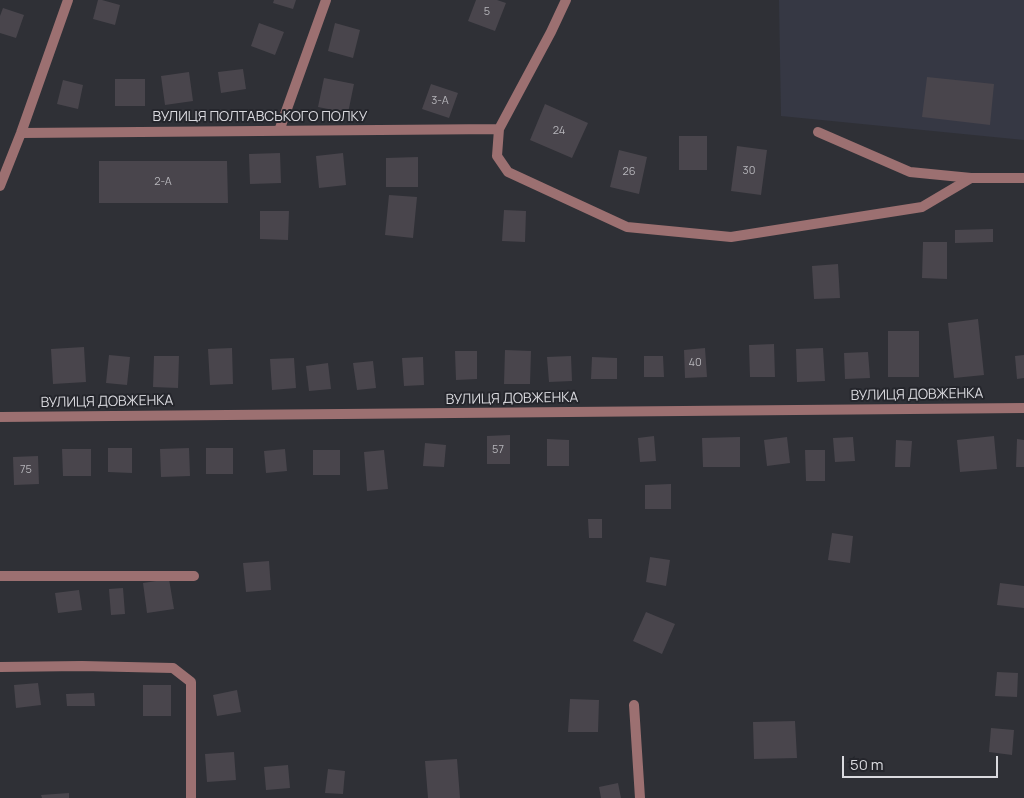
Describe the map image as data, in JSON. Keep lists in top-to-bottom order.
{
  "streets": {
    "street": ["ВУЛИЦЯ ПОЛТАВСЬКОГО ПОЛКУ", "ВУЛИЦЯ ДОВЖЕНКА"]
  },
  "house_numbers": [
    "5",
    "3-А",
    "24",
    "30",
    "26",
    "2-А",
    "40",
    "57",
    "75"
  ],
  "scale_bar": "50 m"
}
